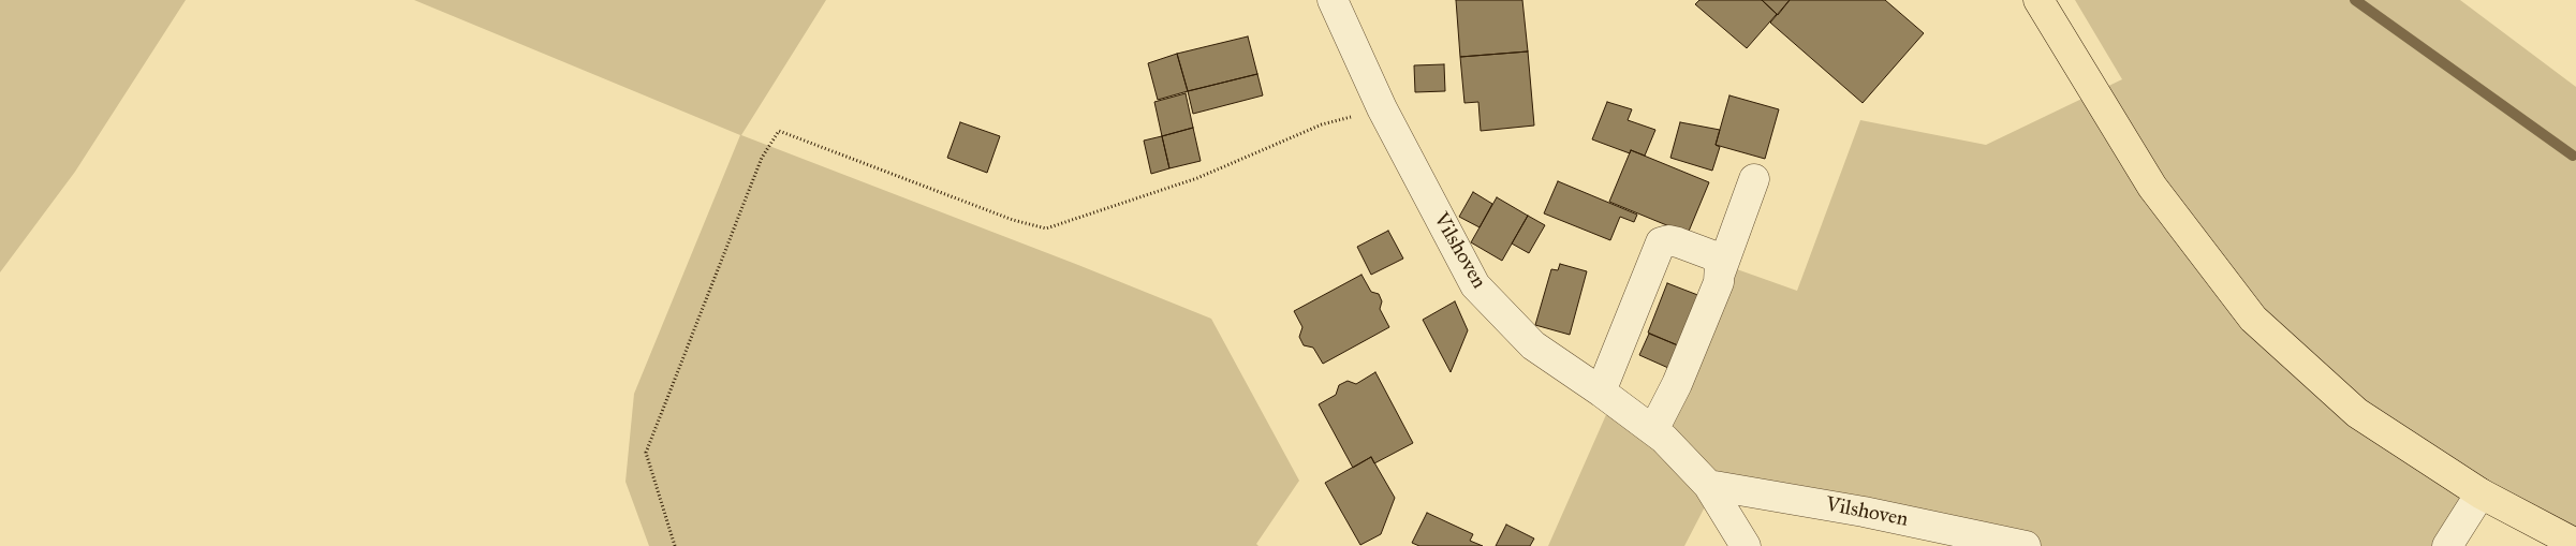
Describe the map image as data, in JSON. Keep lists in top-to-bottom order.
{
  "streets": {
    "street": ["Vilshoven"]
  }
}
